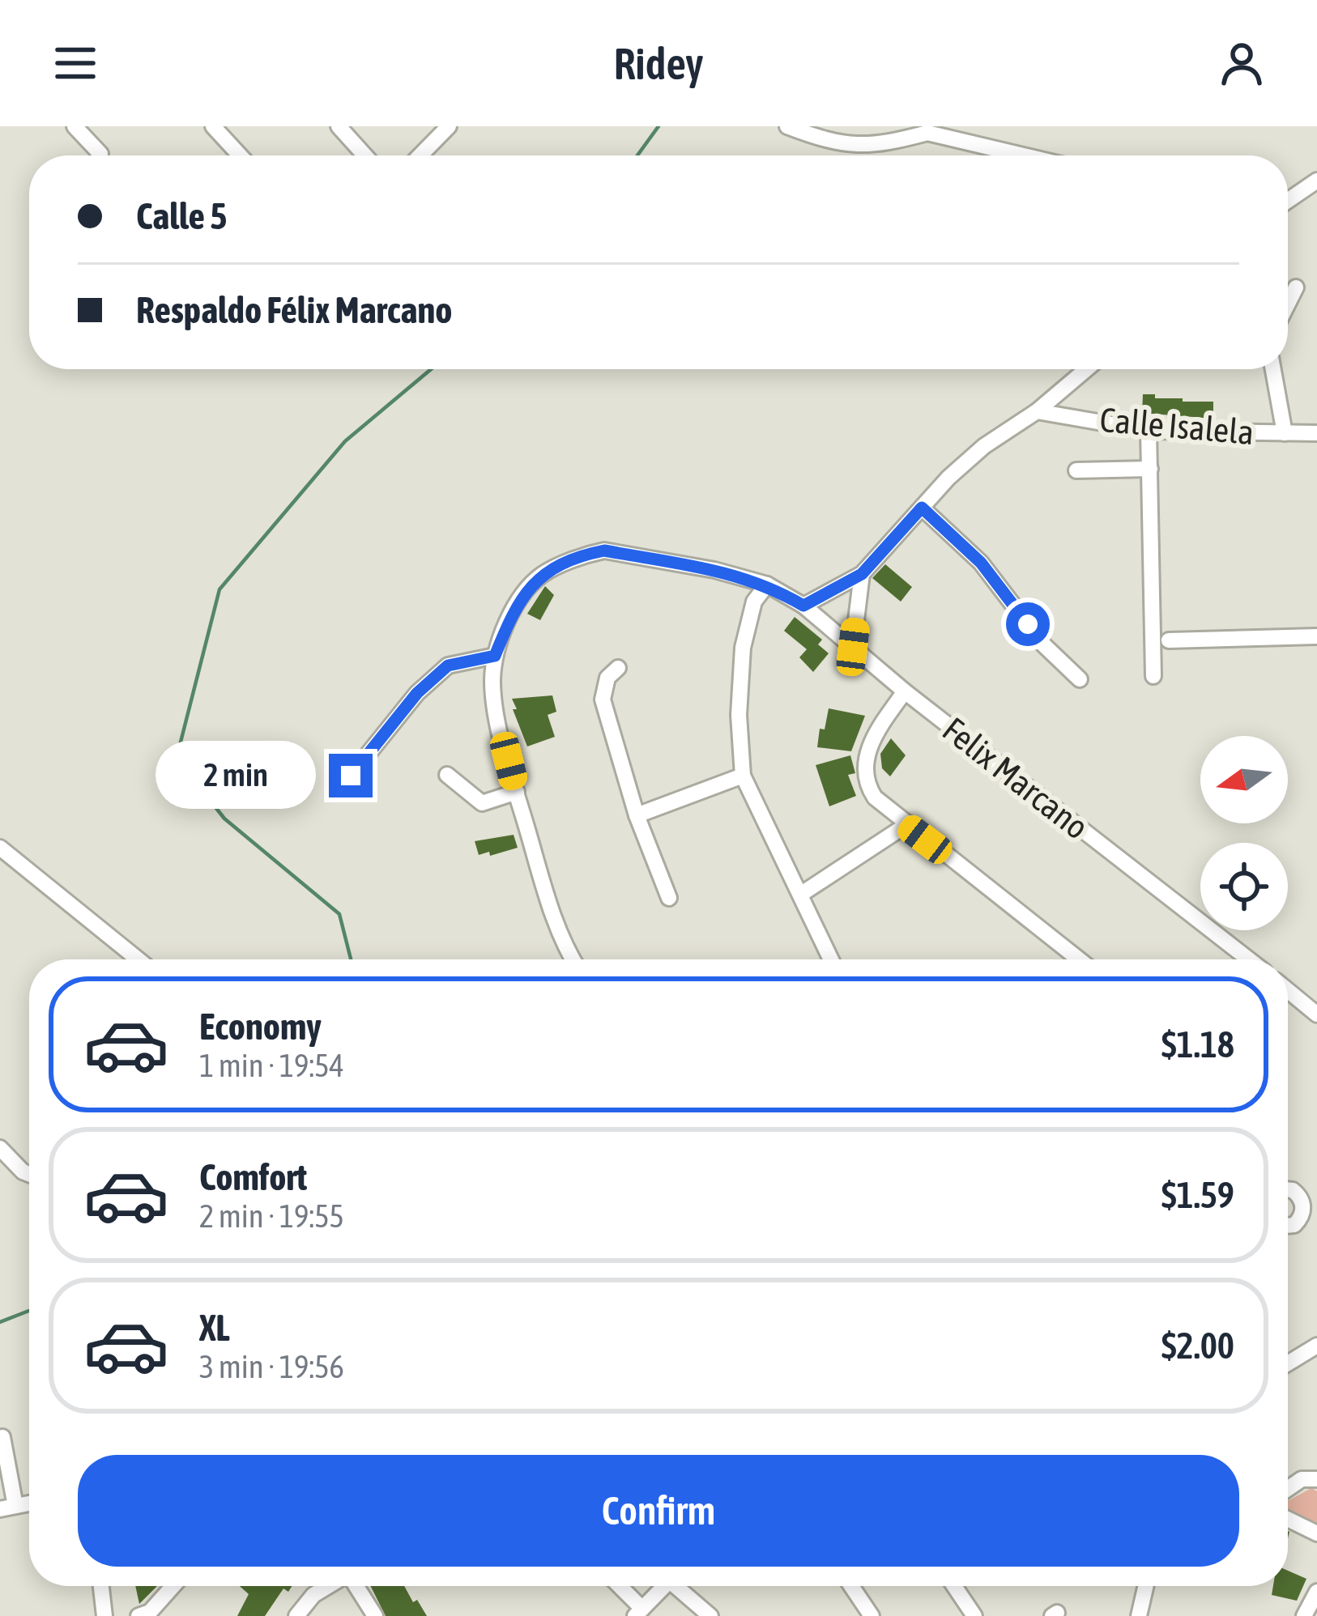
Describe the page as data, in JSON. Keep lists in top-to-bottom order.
{
  "streets": {
    "street": ["Calle Isalela", "Felix Marcano"]
  },
  "north": "left",
  "page": {
    "header": "Ridey",
    "banner": ["Calle 5", "Respaldo Félix Marcano"],
    "bubble": "2 min",
    "list": [
      {
        "name": "Economy",
        "note": "1 min · 19:54",
        "value": "$1.18"
      },
      {
        "name": "Comfort",
        "note": "2 min · 19:55",
        "value": "$1.59"
      },
      {
        "name": "XL",
        "note": "3 min · 19:56",
        "value": "$2.00"
      }
    ],
    "buttons": "Confirm"
  }
}
